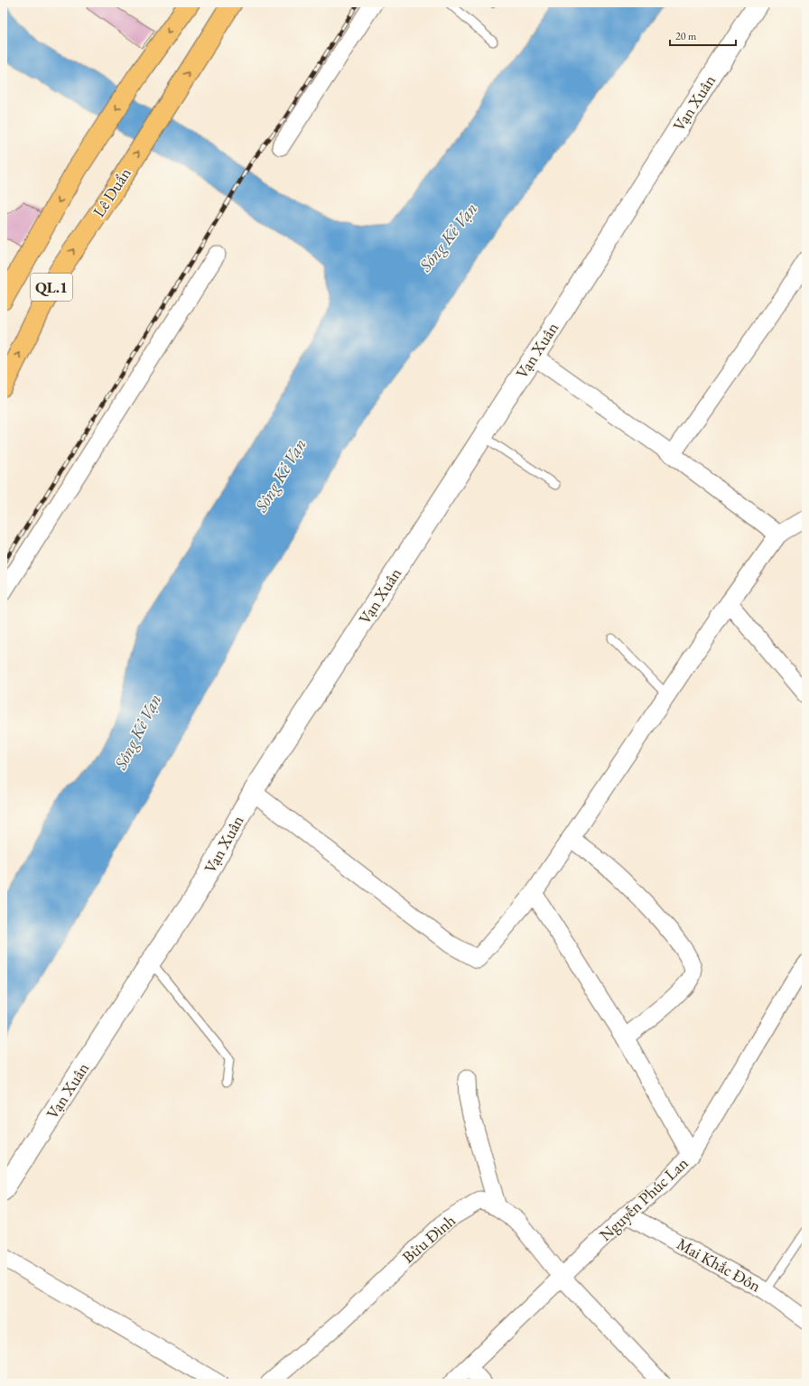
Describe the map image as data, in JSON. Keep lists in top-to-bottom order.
{
  "streets": {
    "main road": ["Lê Duẩn", "QL.1"],
    "street": [
      "Vạn Xuân",
      "Nguyễn Phúc Lan",
      "Bửu Đình",
      "Mai Khắc Đôn"
    ]
  },
  "crossings": [
    ["Nguyễn Phúc Lan", "Bửu Đình"],
    ["Nguyễn Phúc Lan", "Mai Khắc Đôn"]
  ],
  "water": ["Sông Kẻ Vạn"],
  "scale_bar": "20 m"
}
